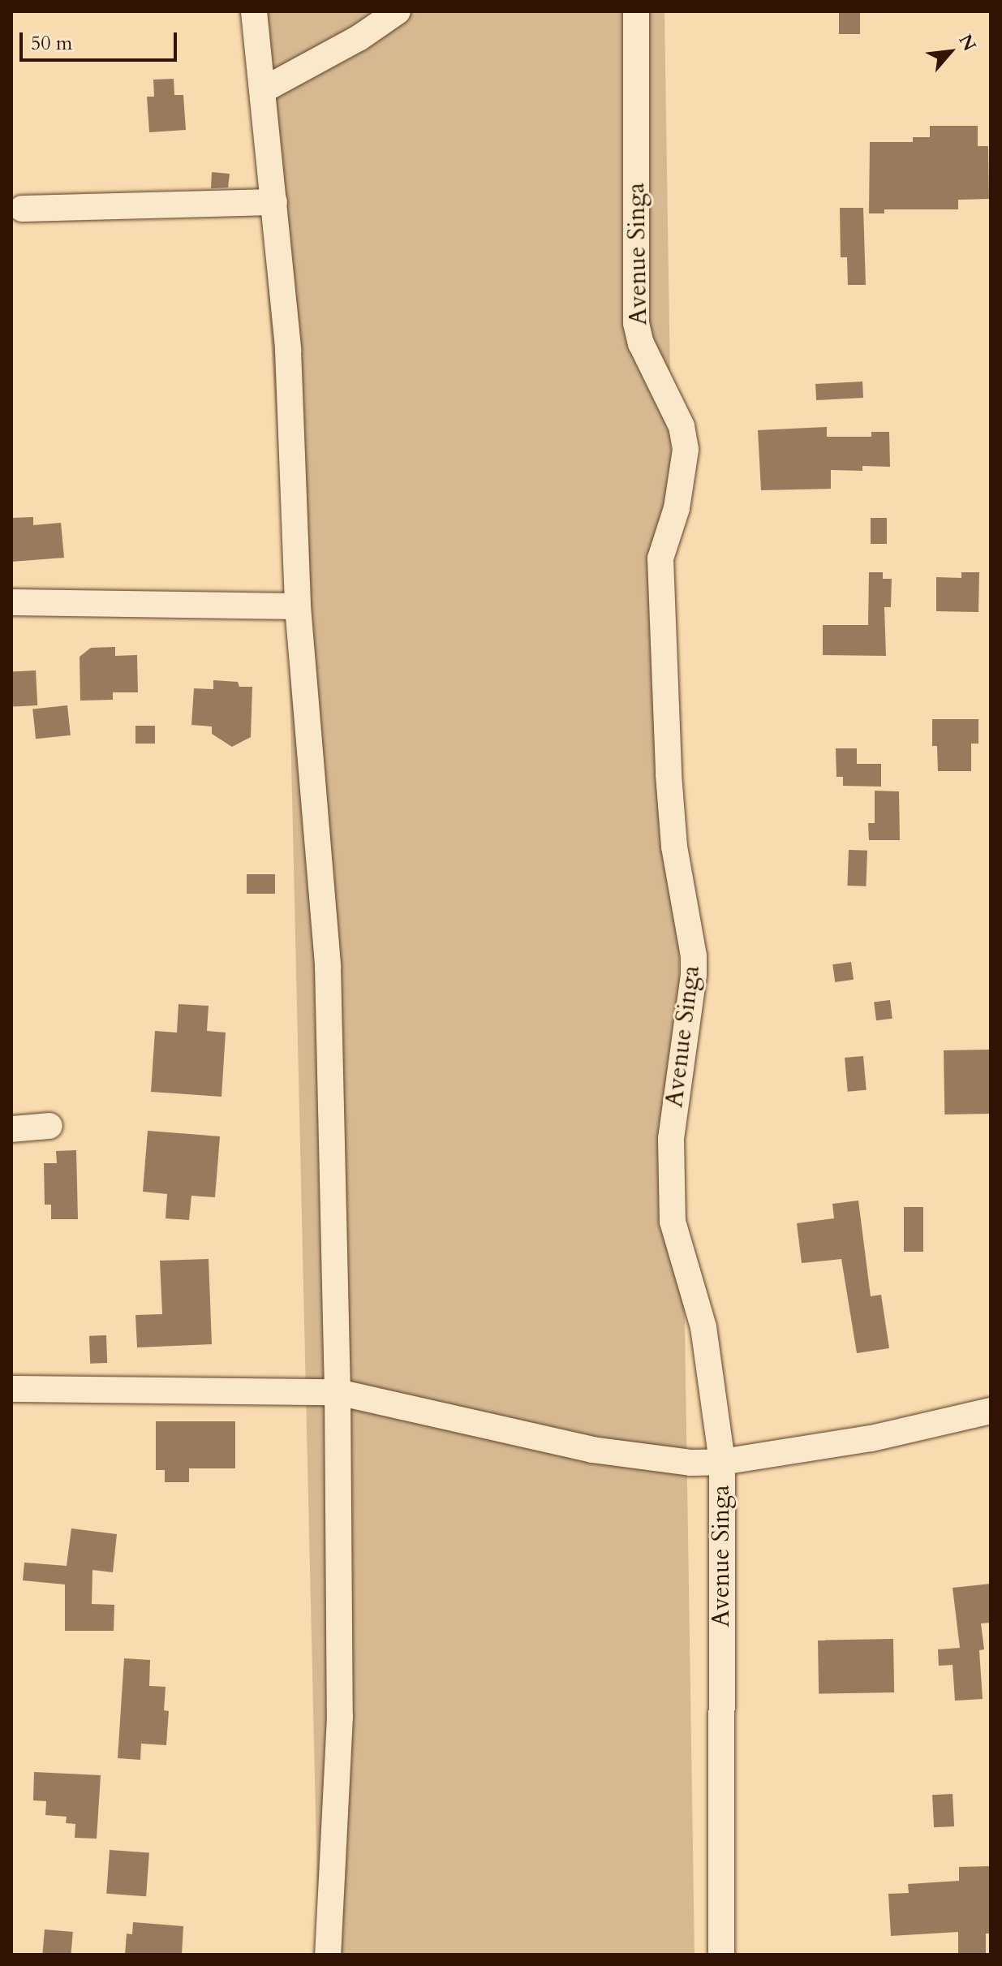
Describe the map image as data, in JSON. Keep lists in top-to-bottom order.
{
  "streets": {
    "street": ["Avenue Singa"]
  },
  "scale_bar": "50 m",
  "north": "top right"
}
